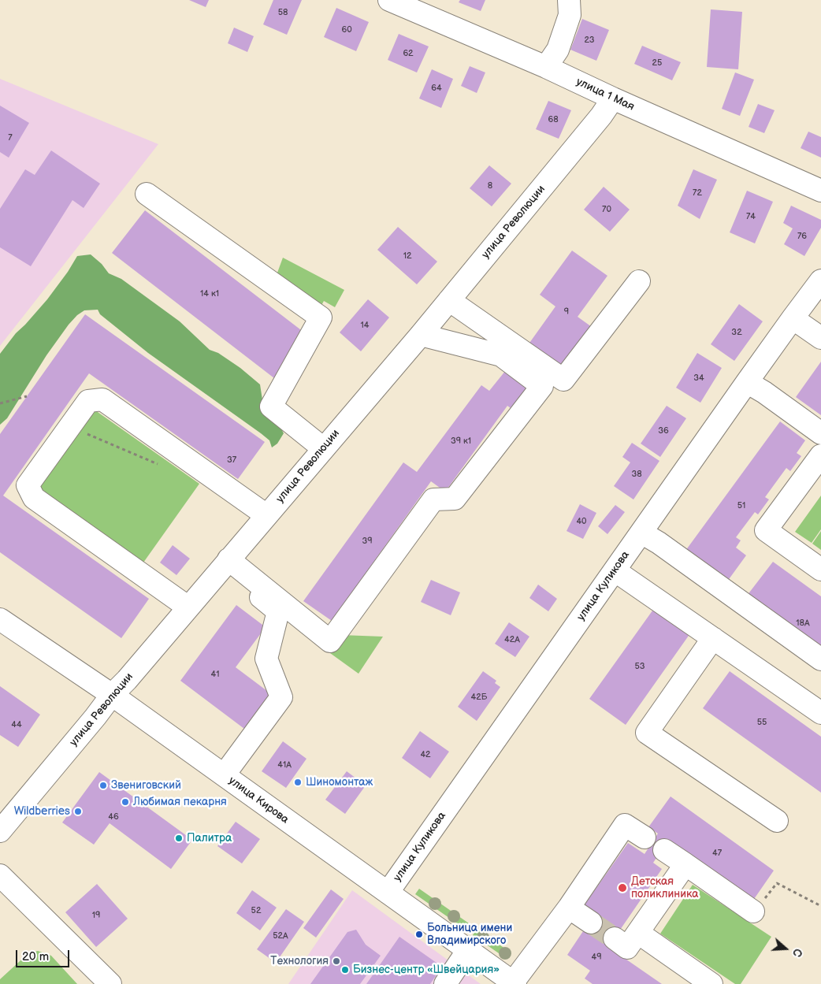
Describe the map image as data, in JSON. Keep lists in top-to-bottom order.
{
  "streets": {
    "street": [
      "улица 1 Мая",
      "улица Революции",
      "улица Куликова",
      "улица Кирова"
    ]
  },
  "crossings": [
    ["улица 1 Мая", "улица Революции"],
    ["улица Революции", "улица Кирова"],
    ["улица Куликова", "улица Кирова"]
  ],
  "places": [
    "Шиномонтаж",
    "Звениговский",
    "Любимая пекарня",
    "Wildberries",
    "Палитра",
    "Детская поликлиника",
    "Больница имени Владимирского",
    "Технология",
    "Бизнес-центр «Швейцария»"
  ],
  "house_numbers": [
    "58",
    "60",
    "23",
    "62",
    "25",
    "64",
    "68",
    "7",
    "8",
    "72",
    "70",
    "74",
    "76",
    "12",
    "14 к1",
    "9",
    "14",
    "32",
    "34",
    "36",
    "39 к1",
    "37",
    "38",
    "51",
    "40",
    "39",
    "18А",
    "42А",
    "53",
    "41",
    "42Б",
    "55",
    "44",
    "42",
    "41А",
    "46",
    "47",
    "52",
    "19",
    "52А",
    "49"
  ],
  "scale_bar": "20 m",
  "north": "right"
}
